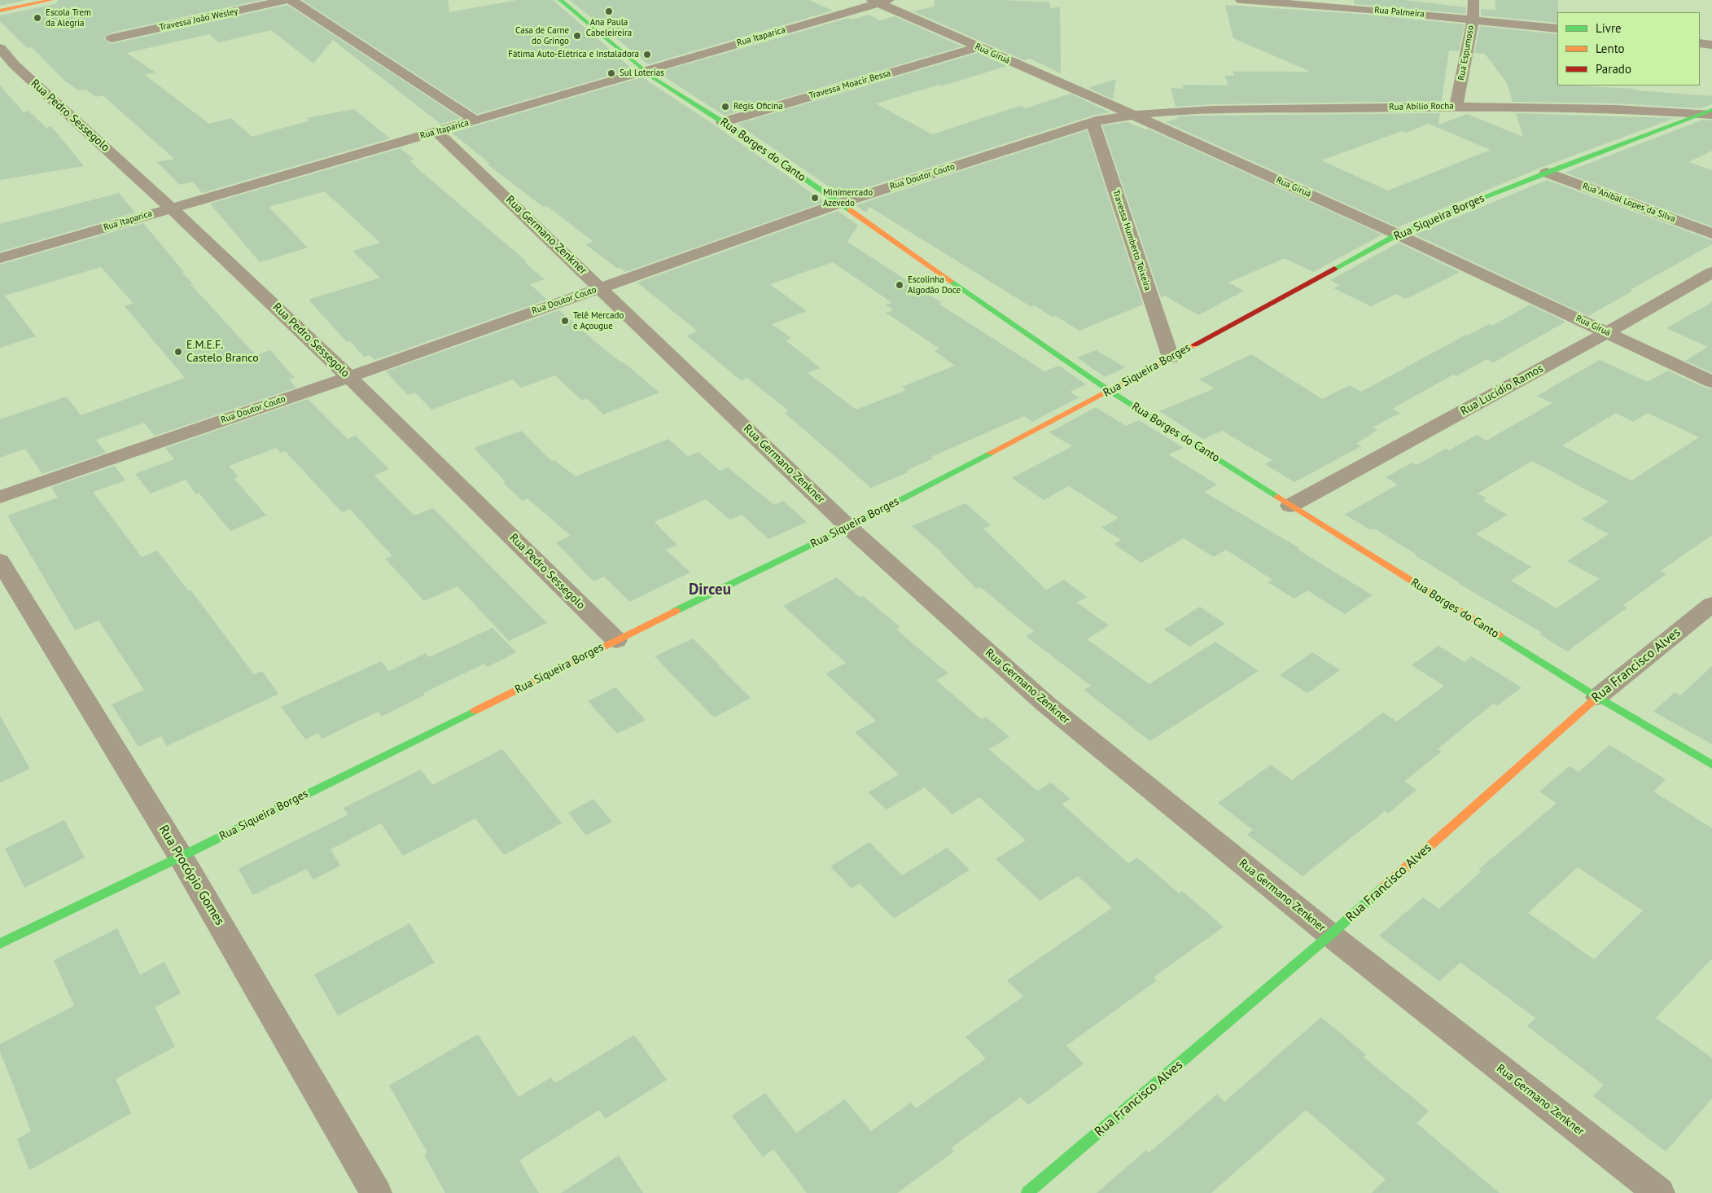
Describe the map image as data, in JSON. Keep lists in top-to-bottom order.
{
  "streets": {
    "street": [
      "Rua Palmeira",
      "Travessa João Wesley",
      "Rua Itaparica",
      "Rua Espumoso",
      "Rua Giruá",
      "Travessa Moacir Bessa",
      "Rua Abílio Rocha",
      "Rua Pedro Sessegolo",
      "Rua Borges do Canto",
      "Rua Doutor Couto",
      "Rua Aníbal Lopes da Silva",
      "Rua Siqueira Borges",
      "Rua Germano Zenkner",
      "Travessa Humberto Teixeira",
      "Rua Lucídio Ramos",
      "Rua Francisco Alves",
      "Rua Procópio Gomes"
    ]
  },
  "crossings": [
    ["Rua Palmeira", "Rua Espumoso"],
    ["Rua Itaparica", "Rua Giruá"],
    ["Rua Itaparica", "Rua Pedro Sessegolo"],
    ["Rua Itaparica", "Rua Borges do Canto"],
    ["Rua Itaparica", "Rua Germano Zenkner"],
    ["Rua Espumoso", "Rua Abílio Rocha"],
    ["Rua Giruá", "Travessa Moacir Bessa"],
    ["Rua Giruá", "Rua Abílio Rocha"],
    ["Rua Giruá", "Rua Doutor Couto"],
    ["Rua Giruá", "Rua Siqueira Borges"],
    ["Rua Giruá", "Rua Lucídio Ramos"],
    ["Travessa Moacir Bessa", "Rua Borges do Canto"],
    ["Rua Abílio Rocha", "Rua Doutor Couto"],
    ["Rua Abílio Rocha", "Rua Siqueira Borges"],
    ["Rua Pedro Sessegolo", "Rua Doutor Couto"],
    ["Rua Pedro Sessegolo", "Rua Siqueira Borges"],
    ["Rua Borges do Canto", "Rua Doutor Couto"],
    ["Rua Borges do Canto", "Rua Siqueira Borges"],
    ["Rua Borges do Canto", "Rua Lucídio Ramos"],
    ["Rua Borges do Canto", "Rua Francisco Alves"],
    ["Rua Doutor Couto", "Rua Germano Zenkner"],
    ["Rua Doutor Couto", "Travessa Humberto Teixeira"],
    ["Rua Aníbal Lopes da Silva", "Rua Siqueira Borges"],
    ["Rua Siqueira Borges", "Rua Germano Zenkner"],
    ["Rua Siqueira Borges", "Travessa Humberto Teixeira"],
    ["Rua Siqueira Borges", "Rua Procópio Gomes"],
    ["Rua Germano Zenkner", "Rua Francisco Alves"]
  ],
  "districts": ["Dirceu"],
  "places": [
    "Ana Paula Cabeleireira",
    "Escola Trem da Alegria",
    "Casa de Carne do Gringo",
    "Fátima Auto-Elétrica e Instaladora",
    "Sul Loterias",
    "Régis Oficina",
    "Minimercado Azevedo",
    "Escolinha Algodão Doce",
    "Telê Mercado e Açougue",
    "E.M.E.F. Castelo Branco"
  ],
  "legend": ["Livre", "Lento", "Parado"]
}
